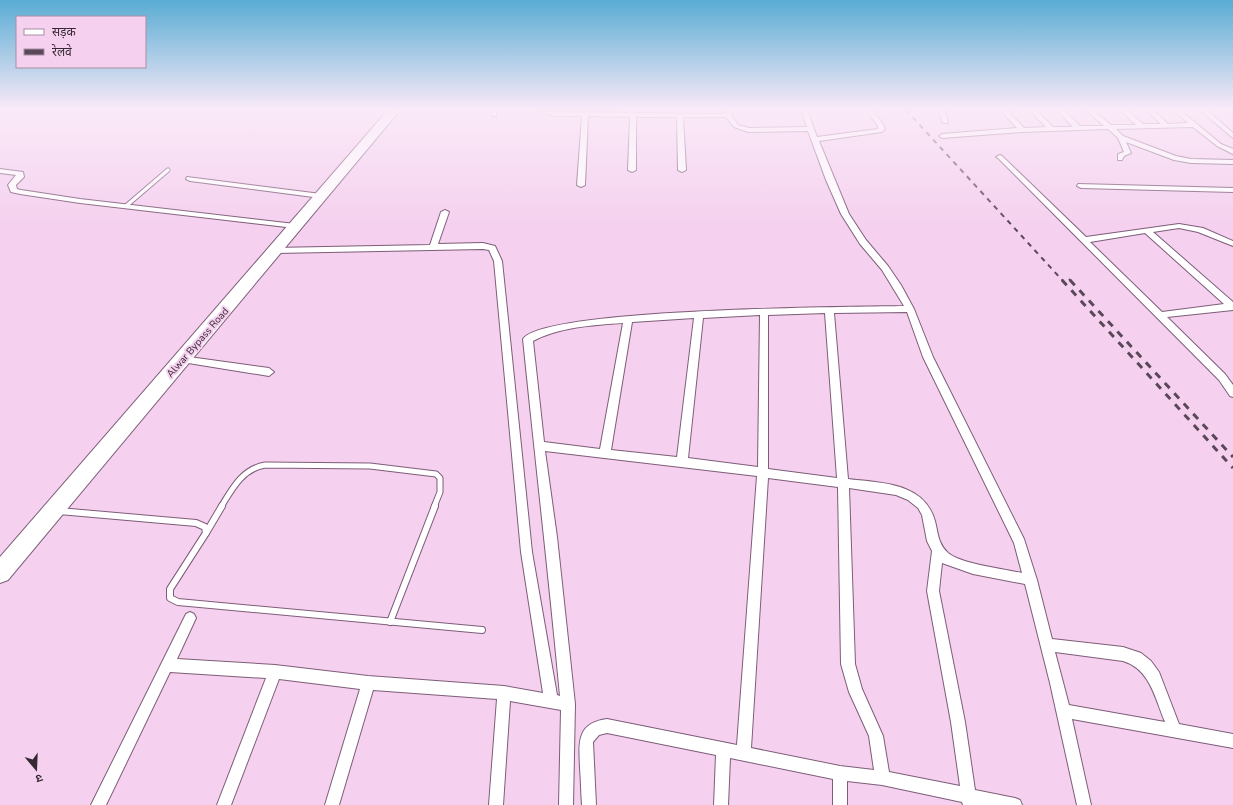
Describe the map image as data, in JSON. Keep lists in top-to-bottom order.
{
  "streets": {
    "highway": ["Alwar Bypass Road"]
  },
  "legend": ["सड़क", "रेलवे"],
  "north": "bottom"
}
